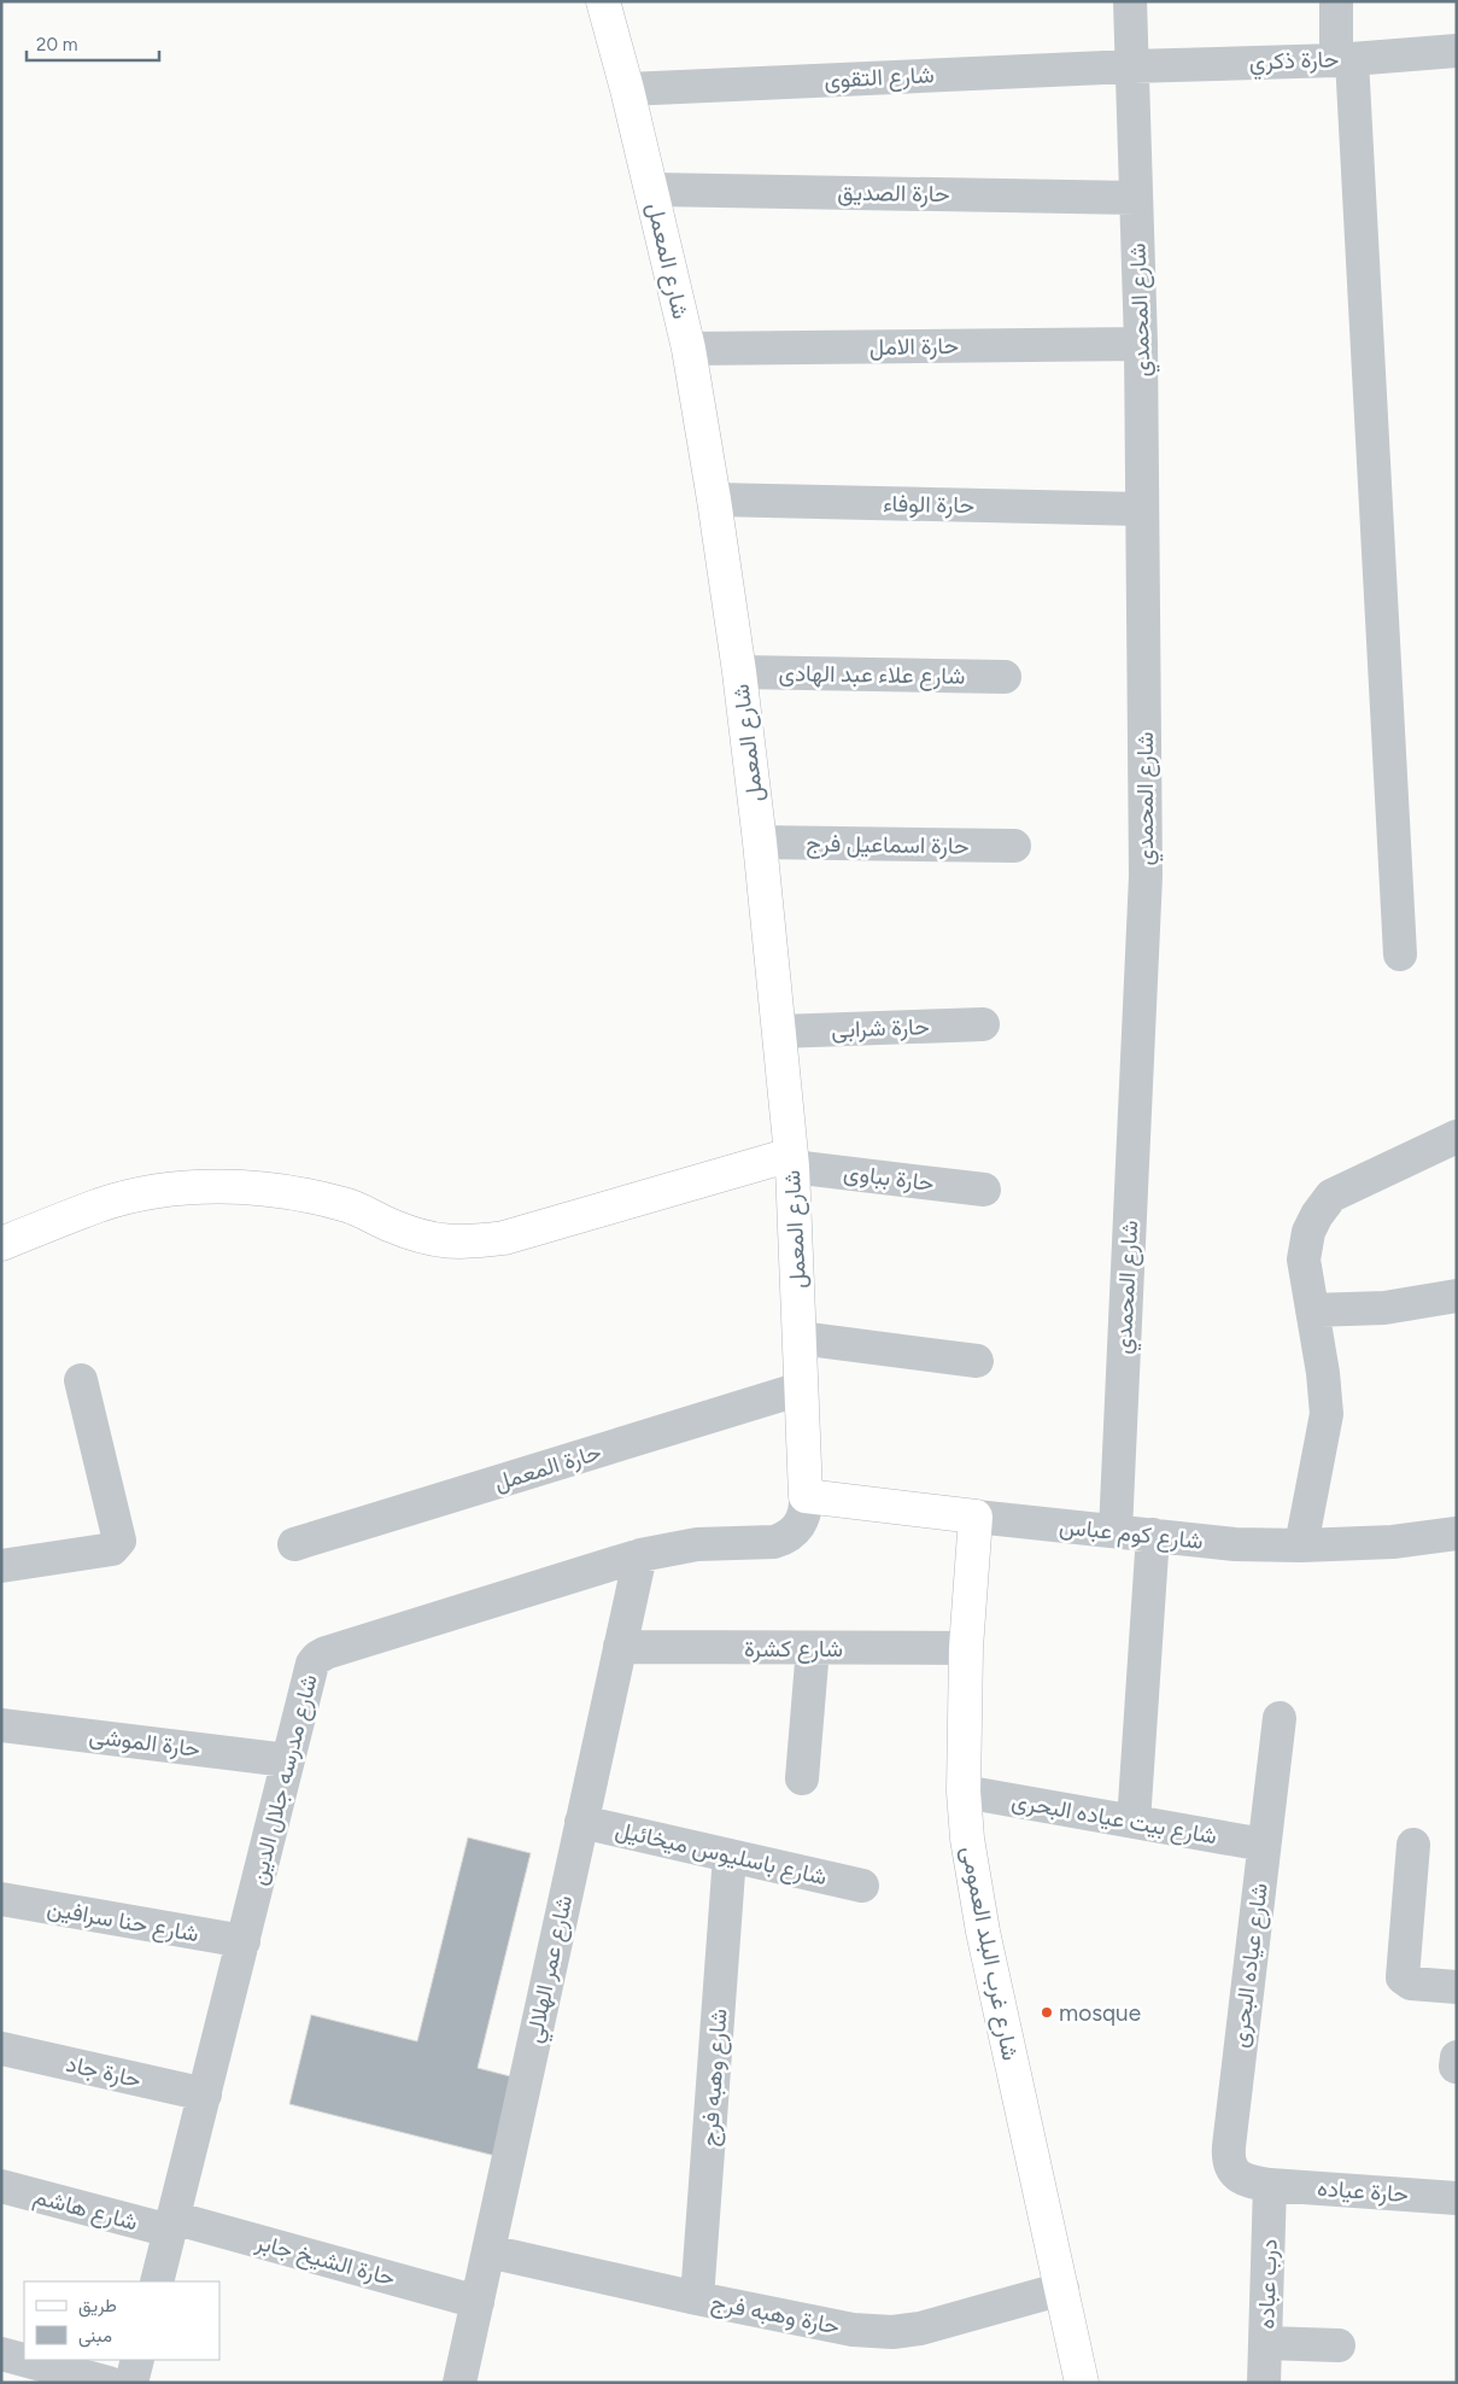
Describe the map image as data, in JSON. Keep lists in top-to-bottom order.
{
  "streets": {
    "street": [
      "حارة ذكري",
      "شارع التقوى",
      "حارة الصديق",
      "شارع المعمل",
      "شارع المحمدي",
      "حارة الامل",
      "حارة الوفاء",
      "شارع علاء عبد الهادى",
      "حارة اسماعيل فرج",
      "حارة شرابى",
      "حارة بباوى",
      "حارة المعمل",
      "شارع كوم عباس",
      "شارع كشرة",
      "حارة الموشى",
      "شارع مدرسه جلال الدين",
      "شارع بيت عياده البحرى",
      "شارع باسليوس ميخائيل",
      "شارع حنا سرافين",
      "شارع غرب البلد العمومى",
      "شارع عياده البحرى",
      "شارع عمر الهلالي",
      "حارة جاد",
      "شارع وهبه فرج",
      "حارة عياده",
      "شارع هاشم",
      "حارة الشيخ جابر",
      "درب عباده",
      "حارة وهبه فرج"
    ]
  },
  "crossings": [
    ["حارة ذكري", "شارع التقوى"],
    ["حارة ذكري", "شارع المحمدي"],
    ["شارع التقوى", "شارع المعمل"],
    ["شارع التقوى", "شارع المحمدي"],
    ["حارة الصديق", "شارع المعمل"],
    ["حارة الصديق", "شارع المحمدي"],
    ["شارع المعمل", "حارة الامل"],
    ["شارع المعمل", "حارة الوفاء"],
    ["شارع المعمل", "شارع علاء عبد الهادى"],
    ["شارع المعمل", "حارة اسماعيل فرج"],
    ["شارع المعمل", "حارة شرابى"],
    ["شارع المعمل", "حارة بباوى"],
    ["شارع المعمل", "حارة المعمل"],
    ["شارع المعمل", "شارع كوم عباس"],
    ["شارع المعمل", "شارع مدرسه جلال الدين"],
    ["شارع المحمدي", "حارة الامل"],
    ["شارع المحمدي", "حارة الوفاء"],
    ["شارع المحمدي", "شارع كوم عباس"],
    ["شارع كوم عباس", "شارع مدرسه جلال الدين"],
    ["شارع كوم عباس", "شارع غرب البلد العمومى"],
    ["شارع كشرة", "شارع غرب البلد العمومى"],
    ["شارع كشرة", "شارع عمر الهلالي"],
    ["حارة الموشى", "شارع مدرسه جلال الدين"],
    ["شارع مدرسه جلال الدين", "شارع حنا سرافين"],
    ["شارع مدرسه جلال الدين", "شارع عمر الهلالي"],
    ["شارع مدرسه جلال الدين", "حارة جاد"],
    ["شارع مدرسه جلال الدين", "شارع هاشم"],
    ["شارع مدرسه جلال الدين", "حارة الشيخ جابر"],
    ["شارع بيت عياده البحرى", "شارع غرب البلد العمومى"],
    ["شارع بيت عياده البحرى", "شارع عياده البحرى"],
    ["شارع باسليوس ميخائيل", "شارع عمر الهلالي"],
    ["شارع باسليوس ميخائيل", "شارع وهبه فرج"],
    ["شارع غرب البلد العمومى", "حارة وهبه فرج"],
    ["شارع عياده البحرى", "حارة عياده"],
    ["شارع عياده البحرى", "درب عباده"],
    ["شارع عمر الهلالي", "حارة الشيخ جابر"],
    ["شارع عمر الهلالي", "حارة وهبه فرج"],
    ["شارع وهبه فرج", "حارة وهبه فرج"],
    ["حارة عياده", "درب عباده"],
    ["شارع هاشم", "حارة الشيخ جابر"]
  ],
  "places": ["mosque"],
  "legend": ["طريق", "مبنى"],
  "scale_bar": "20 m"
}
